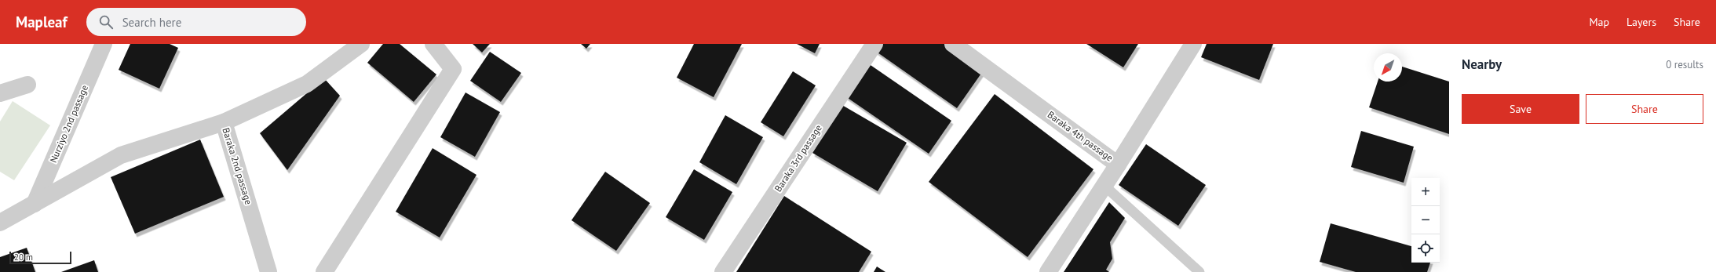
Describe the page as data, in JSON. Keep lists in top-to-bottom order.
{
  "streets": {
    "street": [
      "Nurziyo 2nd passage",
      "Baraka 4th passage",
      "Baraka 3rd passage",
      "Baraka 2nd passage"
    ]
  },
  "scale_bar": "20 m",
  "north": "bottom left",
  "page": {
    "header": "Mapleaf",
    "search": "Search here",
    "nav": ["Map", "Layers", "Share"],
    "heading": ["Nearby", "0 results"],
    "buttons": ["Save", "Share"],
    "map_buttons": ["+", "−"],
    "scale": "20 m"
  }
}
